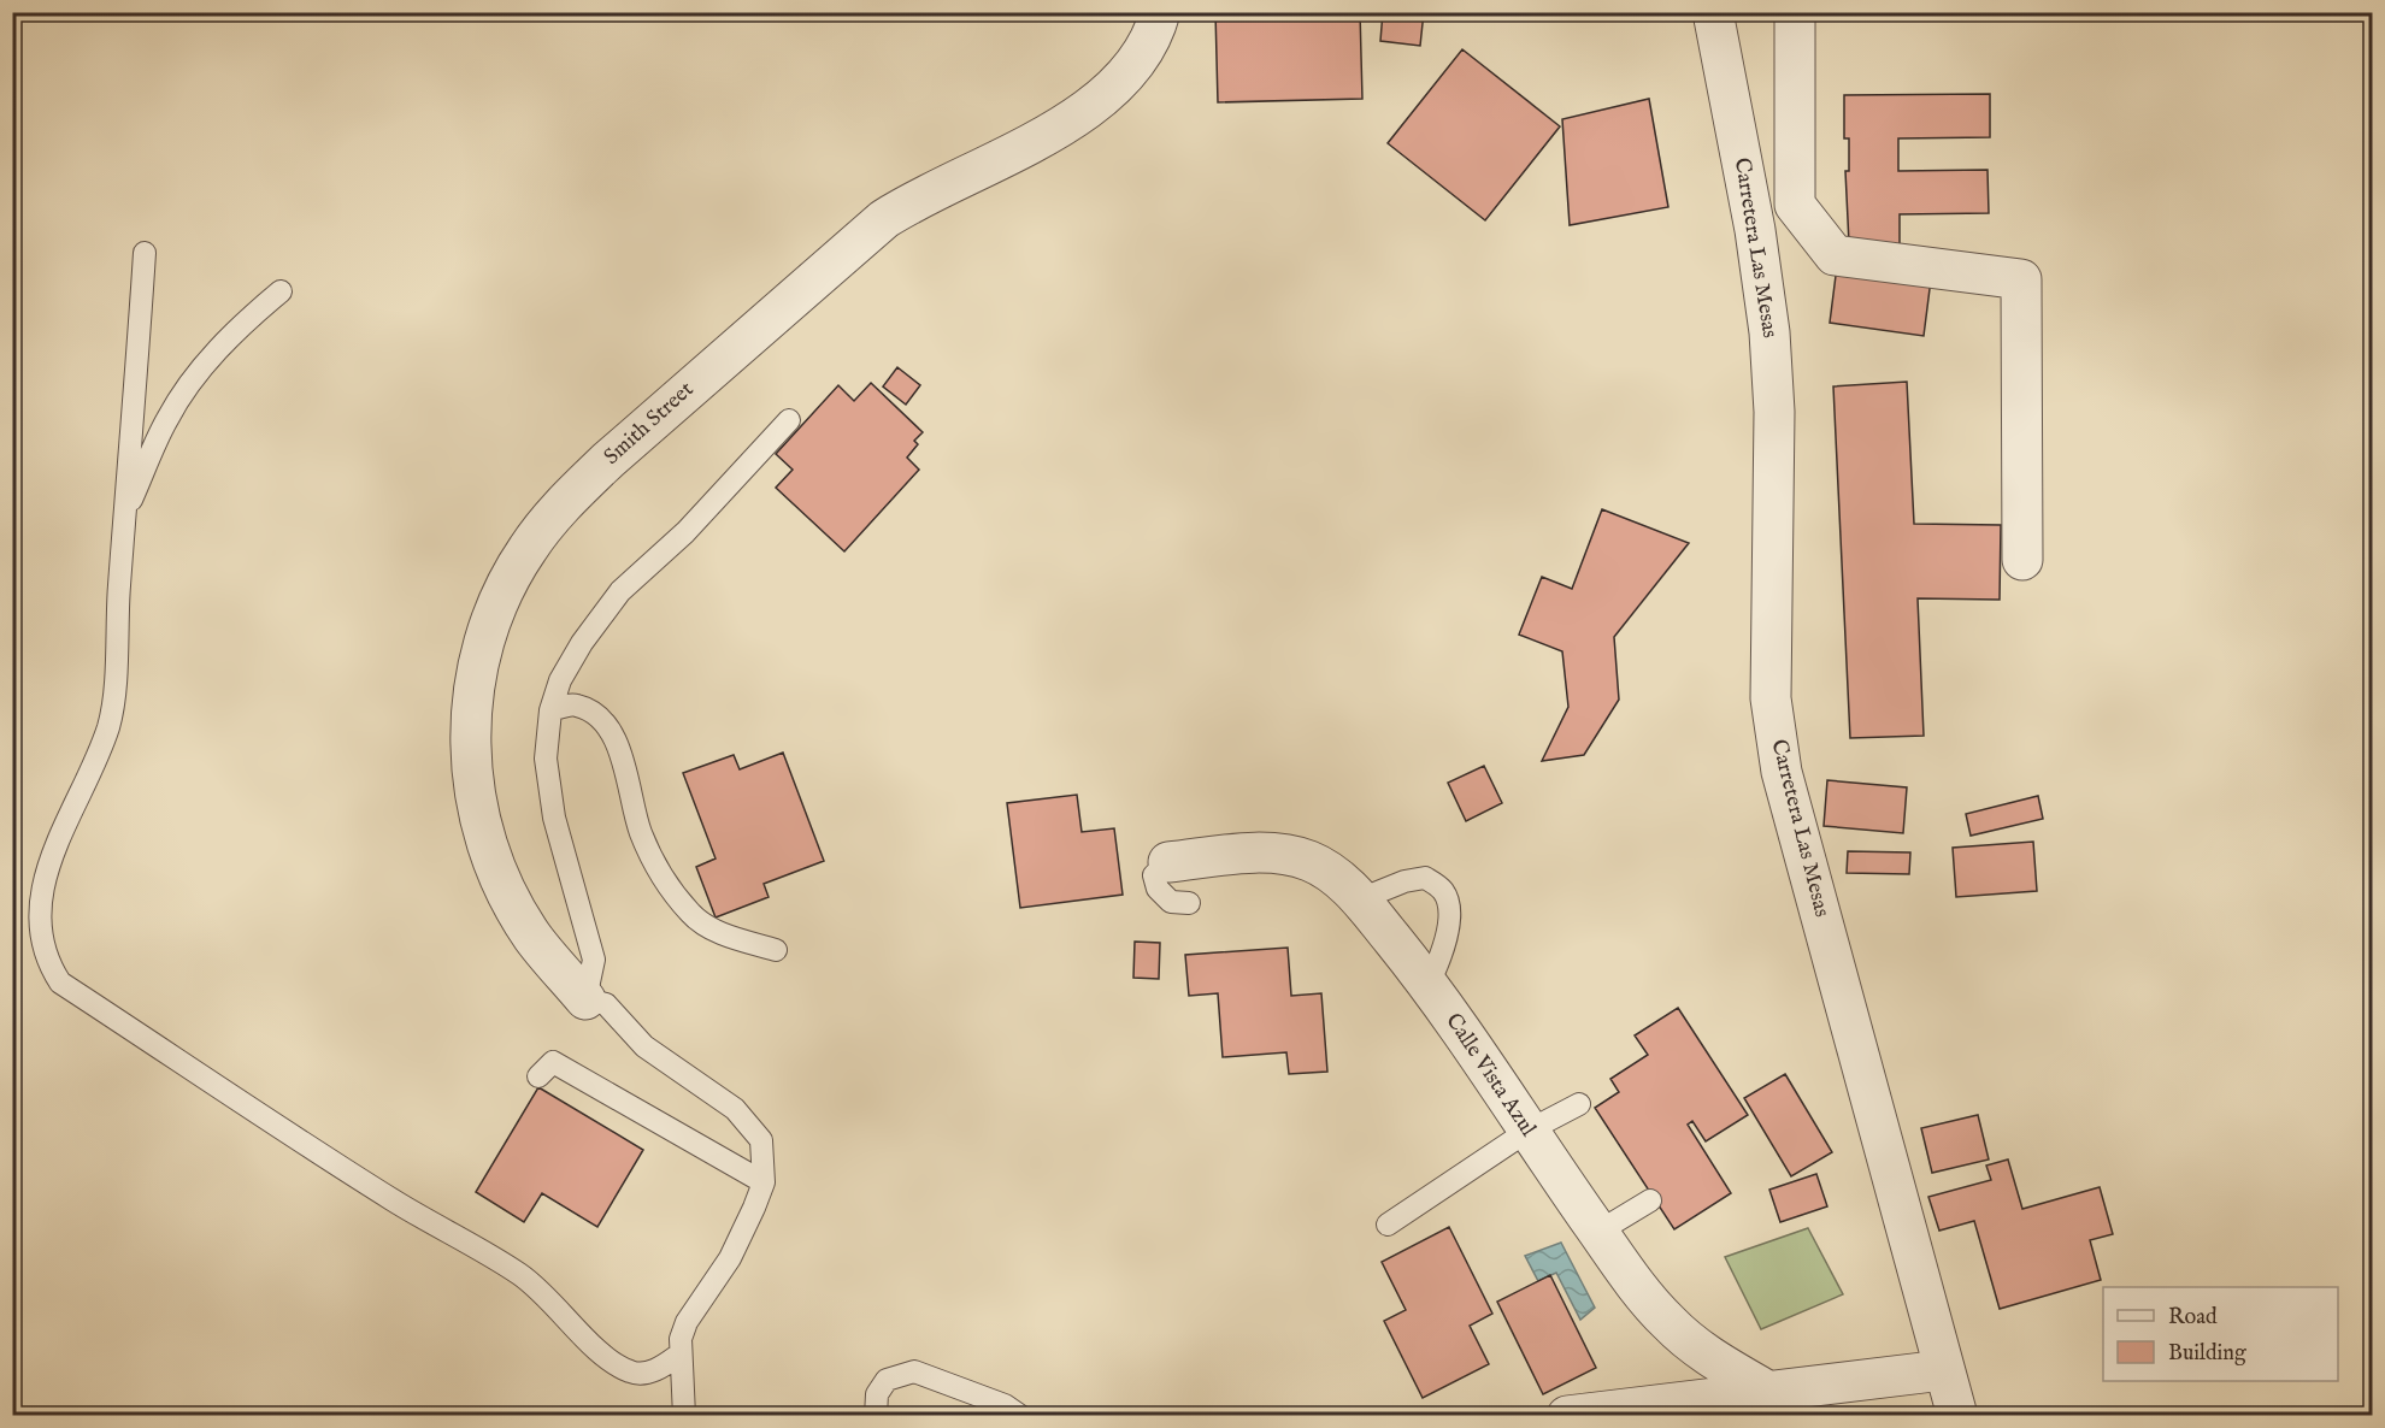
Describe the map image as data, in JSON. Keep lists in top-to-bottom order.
{
  "streets": {
    "street": ["Carretera Las Mesas", "Smith Street", "Calle Vista Azul"]
  },
  "legend": ["Road", "Building"]
}
